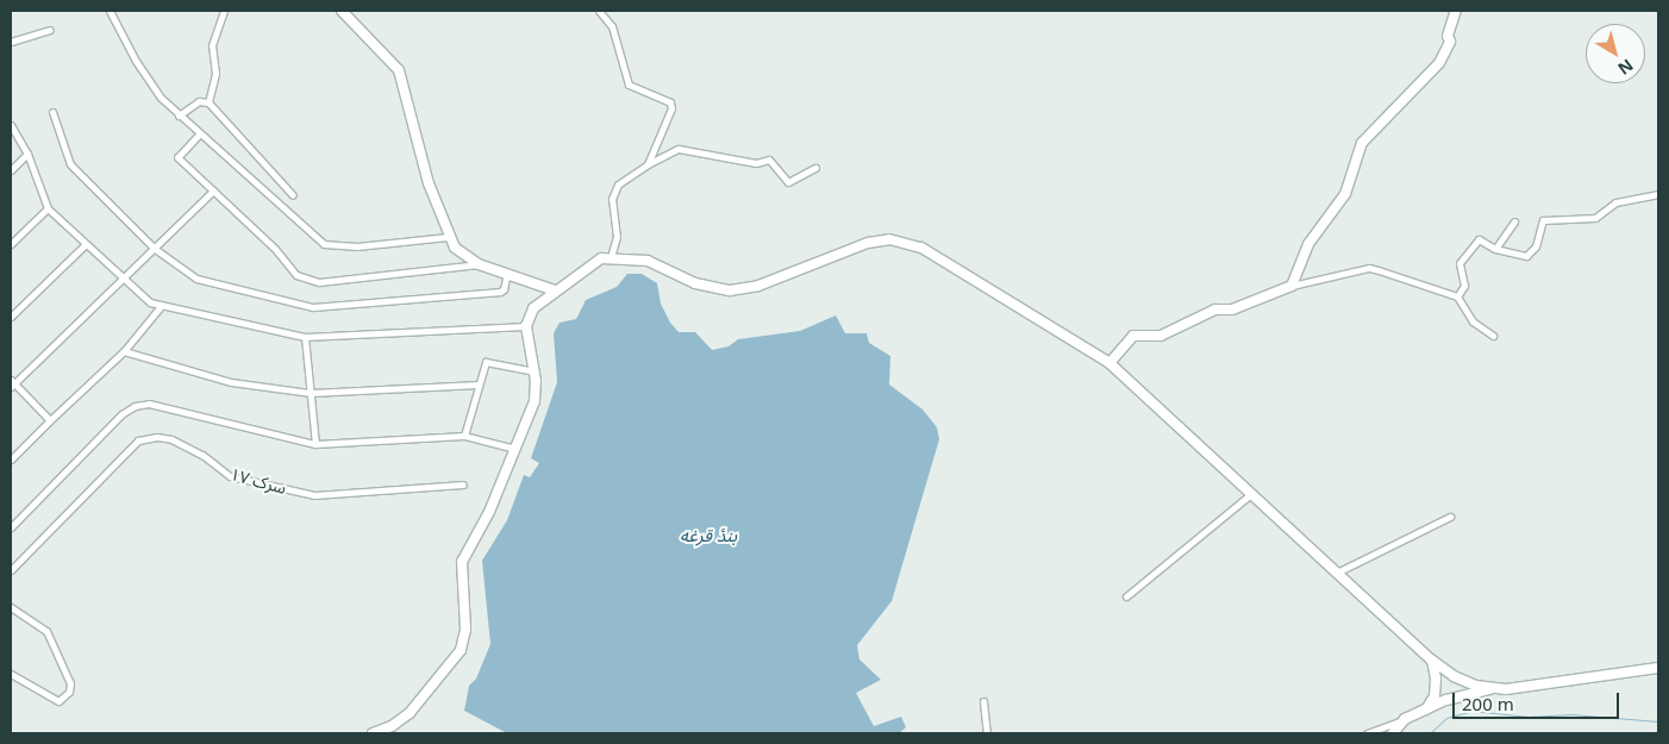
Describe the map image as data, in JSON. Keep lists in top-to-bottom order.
{
  "streets": {
    "street": ["سرک ۱۷"]
  },
  "water": ["بندٔ قرغه"],
  "scale_bar": "200 m",
  "north": "bottom right"
}
